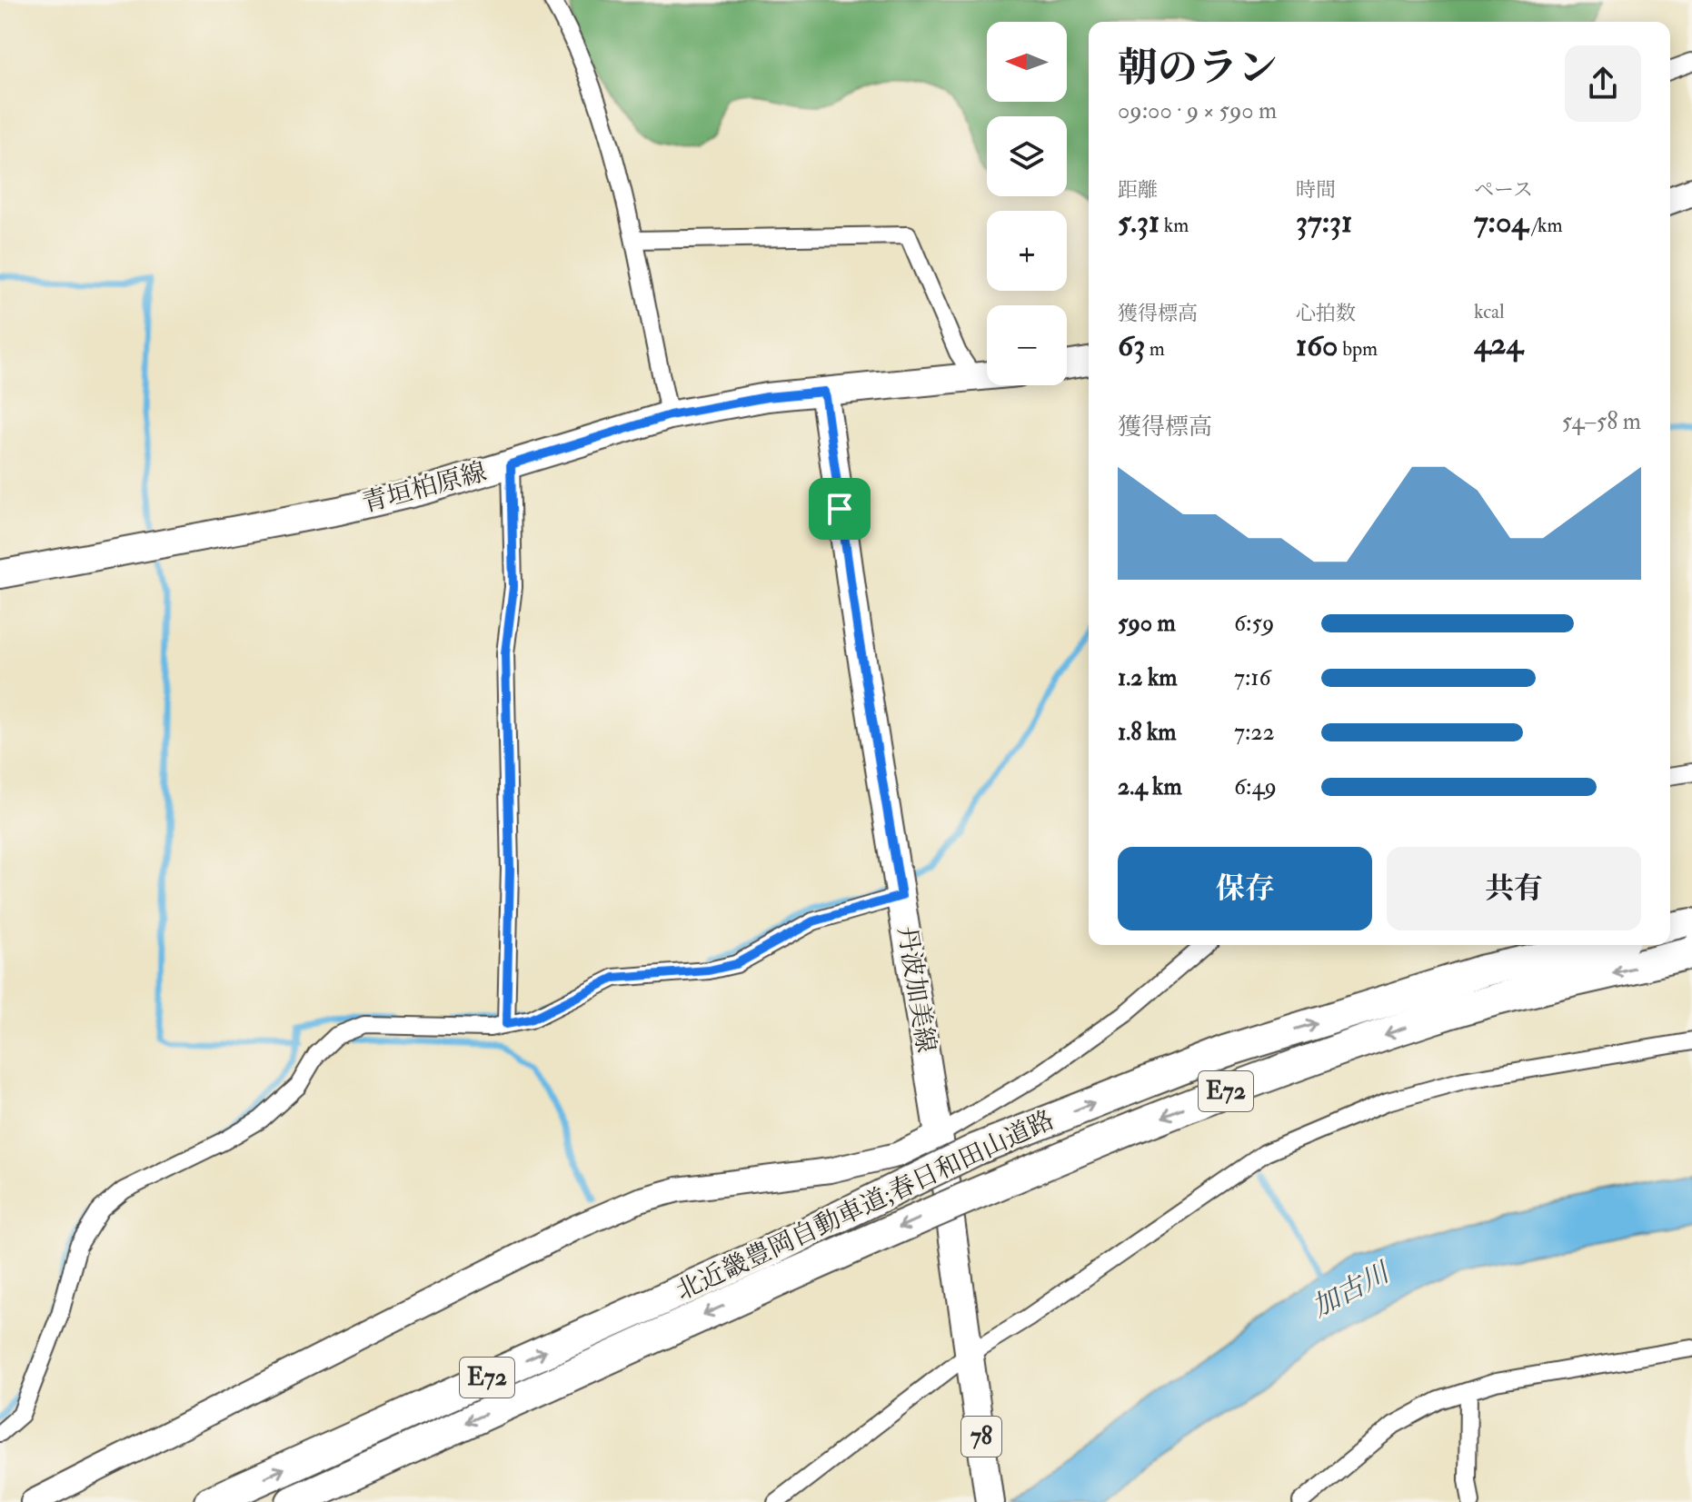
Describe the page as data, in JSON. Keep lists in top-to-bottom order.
{
  "streets": {
    "highway": ["E72", "北近畿豊岡自動車道;春日和田山道路"],
    "main road": ["青垣柏原線", "丹波加美線", "78"]
  },
  "crossings": [
    ["青垣柏原線", "丹波加美線"]
  ],
  "water": ["加古川"],
  "north": "left",
  "page": {
    "map_buttons": ["+", "−"],
    "heading": ["朝のラン", "09:00 · 9 × 590 m"],
    "stats": [
      ["距離", "5.31 km"],
      ["時間", "37:31"],
      ["ペース", "7:04 /km"],
      ["獲得標高", "63 m"],
      ["心拍数", "160 bpm"],
      ["kcal", "424"]
    ],
    "chart": ["獲得標高", "54–58 m"],
    "list": [
      {
        "name": "590 m",
        "note": "6:59"
      },
      {
        "name": "1.2 km",
        "note": "7:16"
      },
      {
        "name": "1.8 km",
        "note": "7:22"
      },
      {
        "name": "2.4 km",
        "note": "6:49"
      }
    ],
    "buttons": ["保存", "共有"]
  }
}
